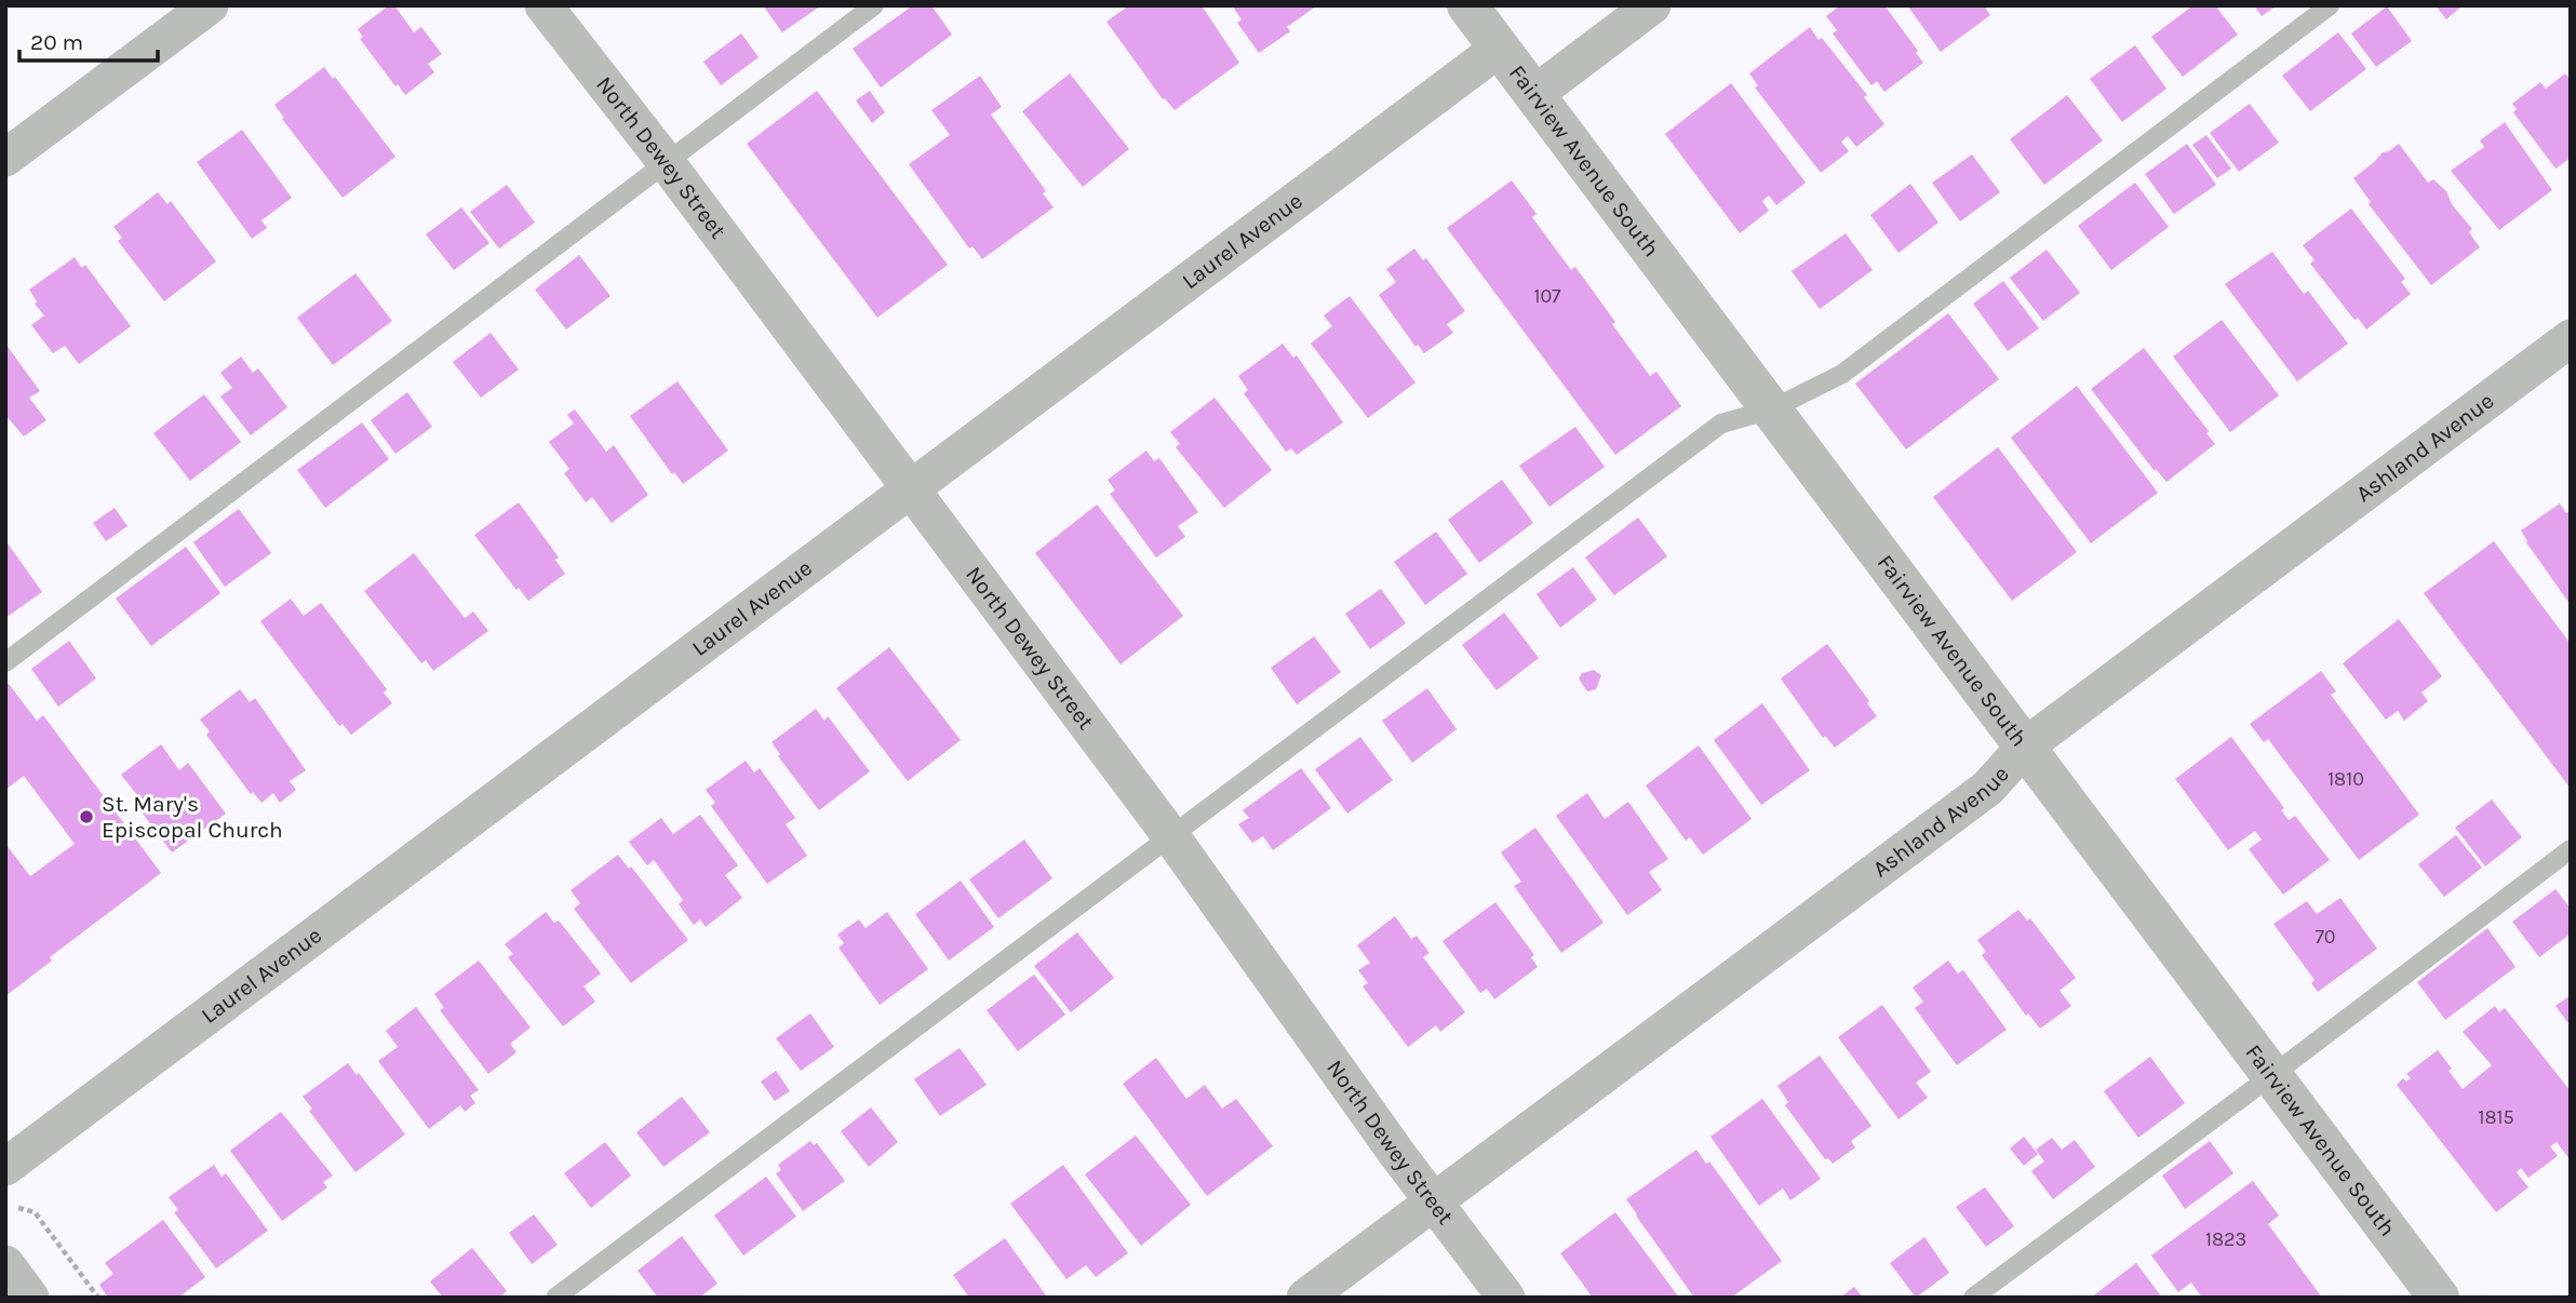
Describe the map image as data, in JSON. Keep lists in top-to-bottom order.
{
  "streets": {
    "street": [
      "North Dewey Street",
      "Fairview Avenue South",
      "Laurel Avenue",
      "Ashland Avenue"
    ]
  },
  "crossings": [
    ["North Dewey Street", "Laurel Avenue"],
    ["North Dewey Street", "Ashland Avenue"],
    ["Fairview Avenue South", "Laurel Avenue"],
    ["Fairview Avenue South", "Ashland Avenue"]
  ],
  "places": ["St. Mary's Episcopal Church"],
  "house_numbers": [
    "107",
    "1810",
    "70",
    "1815",
    "1823"
  ],
  "scale_bar": "20 m"
}
